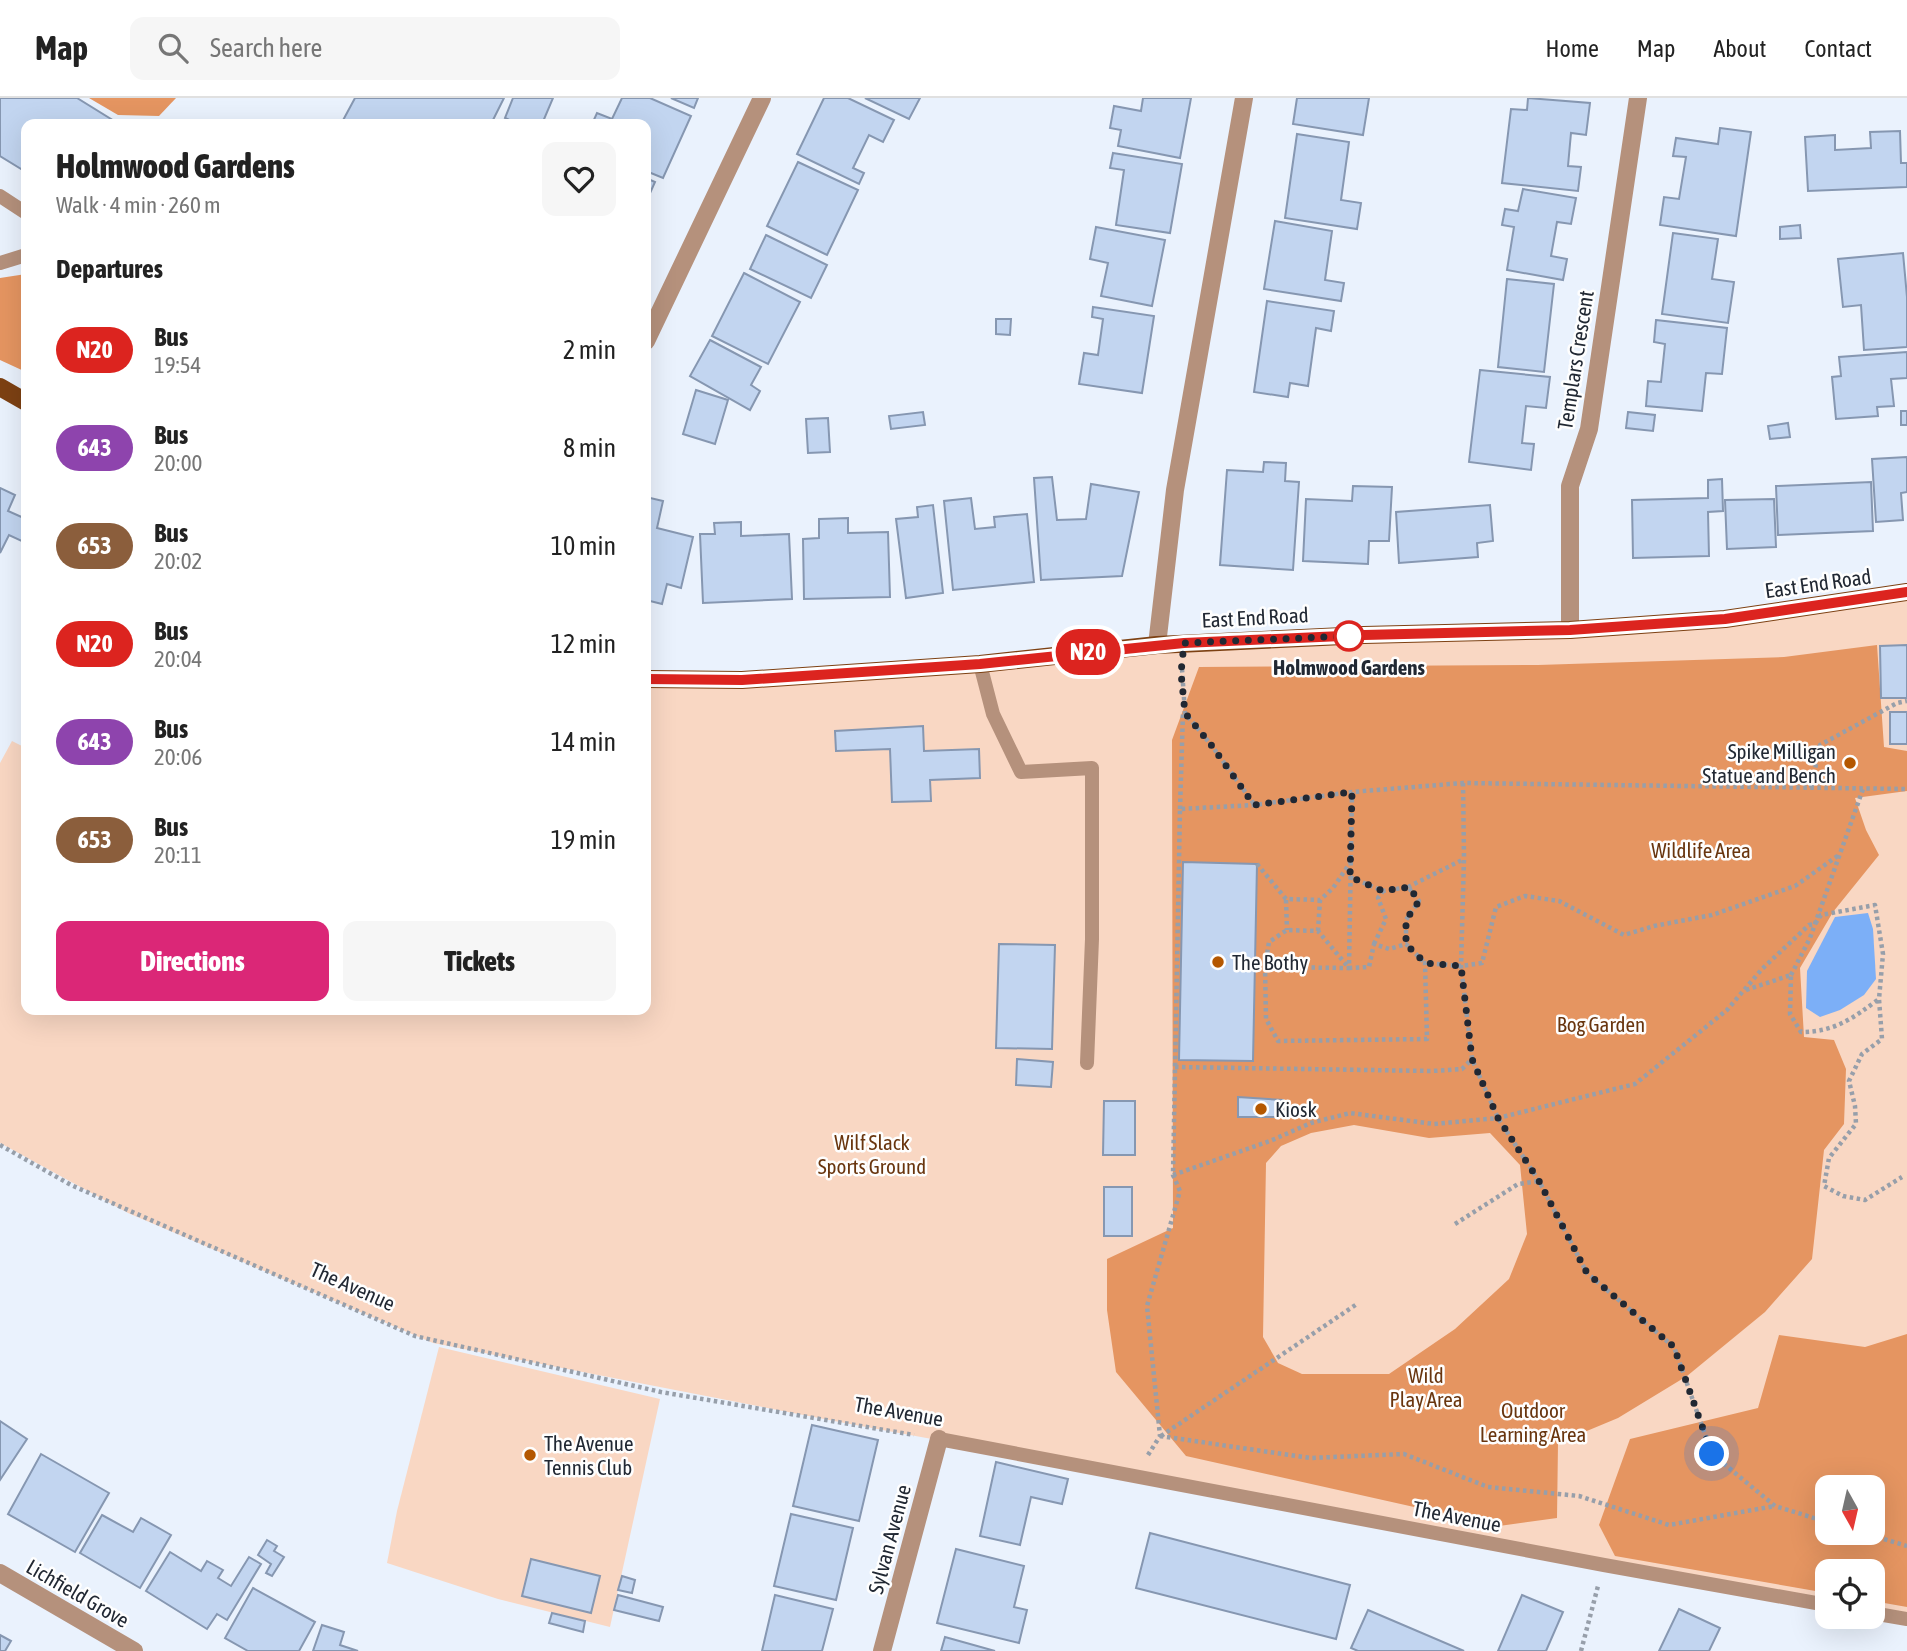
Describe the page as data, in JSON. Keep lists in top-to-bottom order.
{
  "streets": {
    "main road": ["East End Road"],
    "street": ["Templars Crescent", "Sylvan Avenue", "Lichfield Grove"],
    "lane": ["The Avenue"]
  },
  "crossings": [
    ["Templars Crescent", "East End Road"],
    ["The Avenue", "Sylvan Avenue"]
  ],
  "parks": [
    "Wildlife Area",
    "Bog Garden",
    "Wilf Slack Sports Ground",
    "Wild Play Area",
    "Outdoor Learning Area"
  ],
  "places": [
    "Holmwood Gardens",
    "Spike Milligan Statue and Bench",
    "The Bothy",
    "Kiosk",
    "The Avenue Tennis Club"
  ],
  "lines": ["bus line N20"],
  "north": "bottom",
  "page": {
    "header": "Map",
    "search": "Search here",
    "nav": [
      "Home",
      "Map",
      "About",
      "Contact"
    ],
    "on_map": "N20",
    "heading": [
      ["Holmwood Gardens", "Walk · 4 min · 260 m"],
      "Departures"
    ],
    "list": [
      {
        "mark": "N20",
        "name": "Bus",
        "note": "19:54",
        "value": "2 min"
      },
      {
        "mark": "643",
        "name": "Bus",
        "note": "20:00",
        "value": "8 min"
      },
      {
        "mark": "653",
        "name": "Bus",
        "note": "20:02",
        "value": "10 min"
      },
      {
        "mark": "N20",
        "name": "Bus",
        "note": "20:04",
        "value": "12 min"
      },
      {
        "mark": "643",
        "name": "Bus",
        "note": "20:06",
        "value": "14 min"
      },
      {
        "mark": "653",
        "name": "Bus",
        "note": "20:11",
        "value": "19 min"
      }
    ],
    "buttons": ["Directions", "Tickets"]
  }
}
